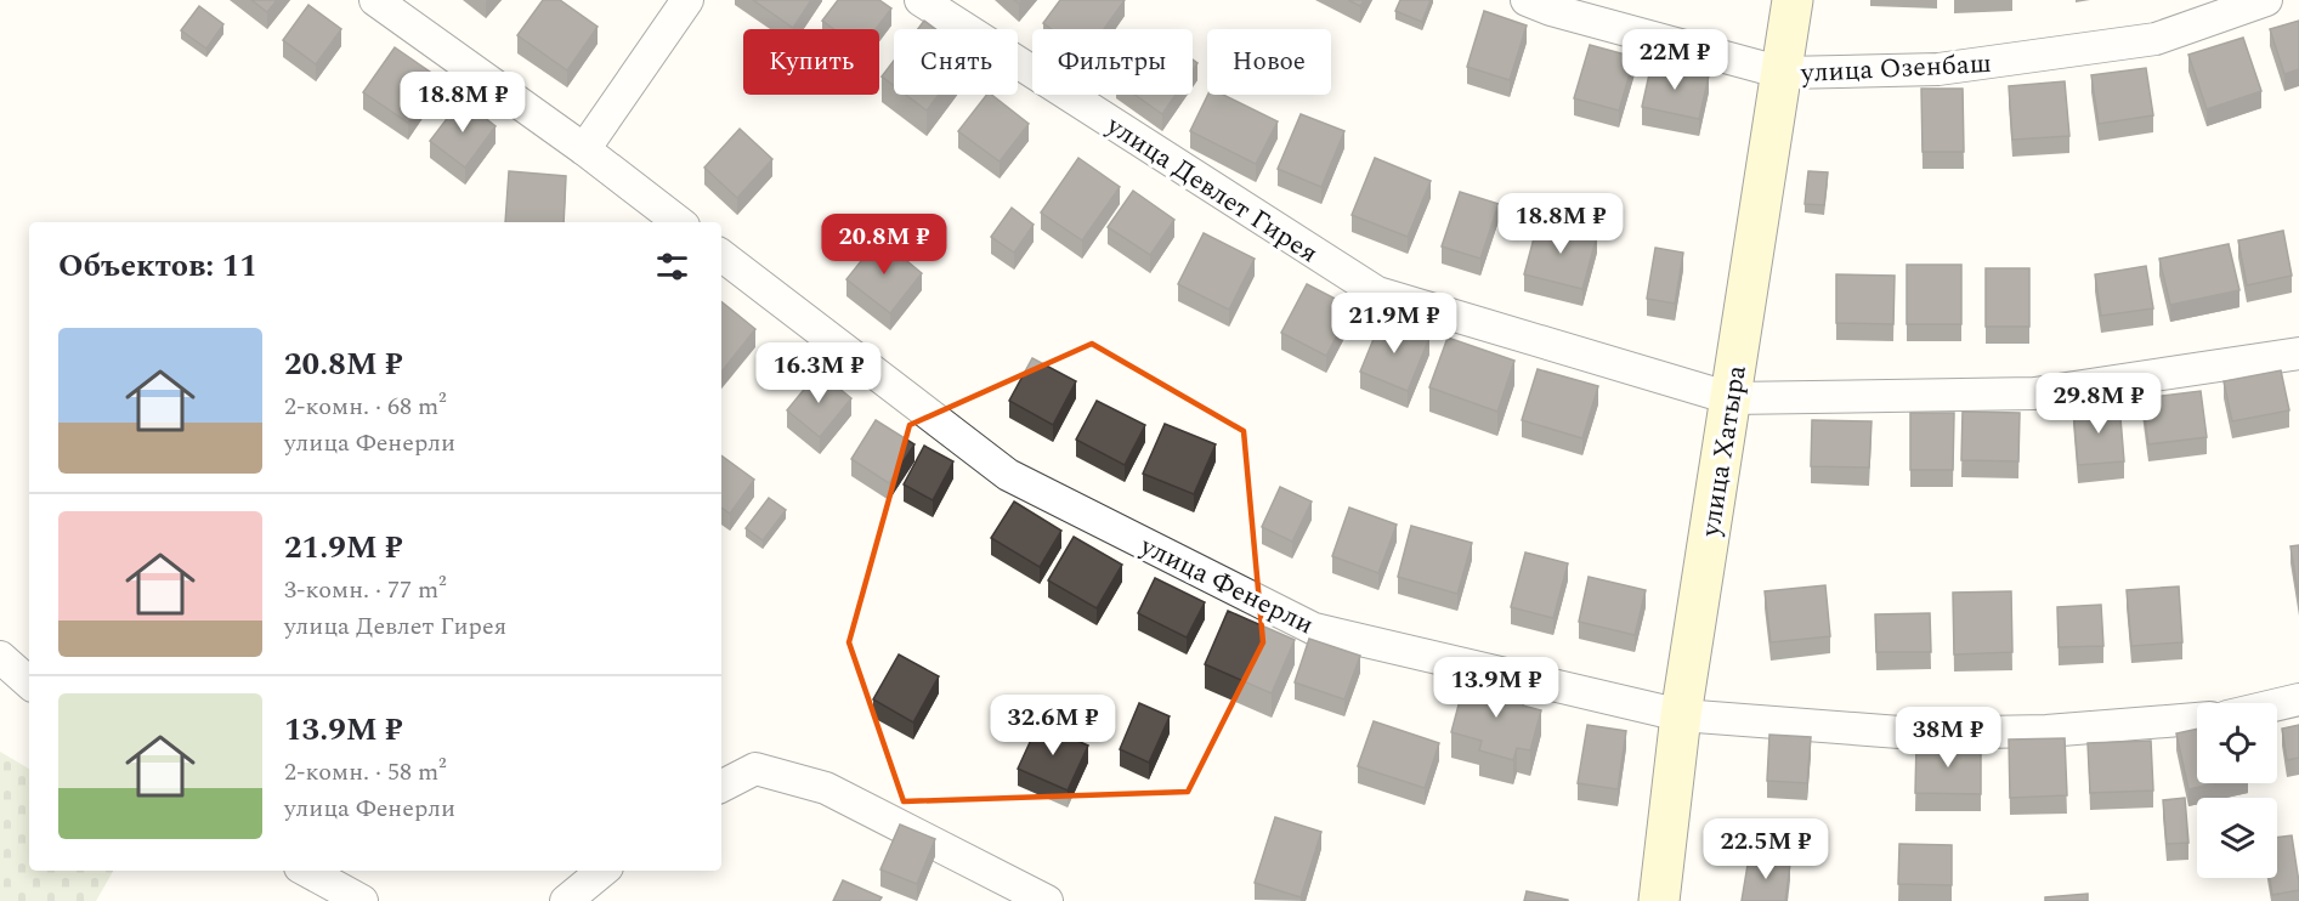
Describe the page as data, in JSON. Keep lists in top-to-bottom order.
{
  "streets": {
    "street": [
      "улица Озенбаш",
      "улица Девлет Гирея",
      "улица Хатыра",
      "улица Фенерли"
    ]
  },
  "crossings": [
    ["улица Озенбаш", "улица Хатыра"],
    ["улица Девлет Гирея", "улица Хатыра"],
    ["улица Хатыра", "улица Фенерли"]
  ],
  "page": {
    "price": [
      "22M ₽",
      "18.8M ₽",
      "18.8M ₽",
      "20.8M ₽",
      "21.9M ₽",
      "16.3M ₽",
      "29.8M ₽",
      "13.9M ₽",
      "32.6M ₽",
      "38M ₽",
      "22.5M ₽"
    ],
    "chip": [
      "Купить",
      "Снять",
      "Фильтры",
      "Новое"
    ],
    "heading": "Объектов: 11",
    "list": [
      {
        "name": "20.8M ₽",
        "note": "2-комн. · 68 m² · улица Фенерли"
      },
      {
        "name": "21.9M ₽",
        "note": "3-комн. · 77 m² · улица Девлет Гирея"
      },
      {
        "name": "13.9M ₽",
        "note": "2-комн. · 58 m² · улица Фенерли"
      }
    ]
  }
}
